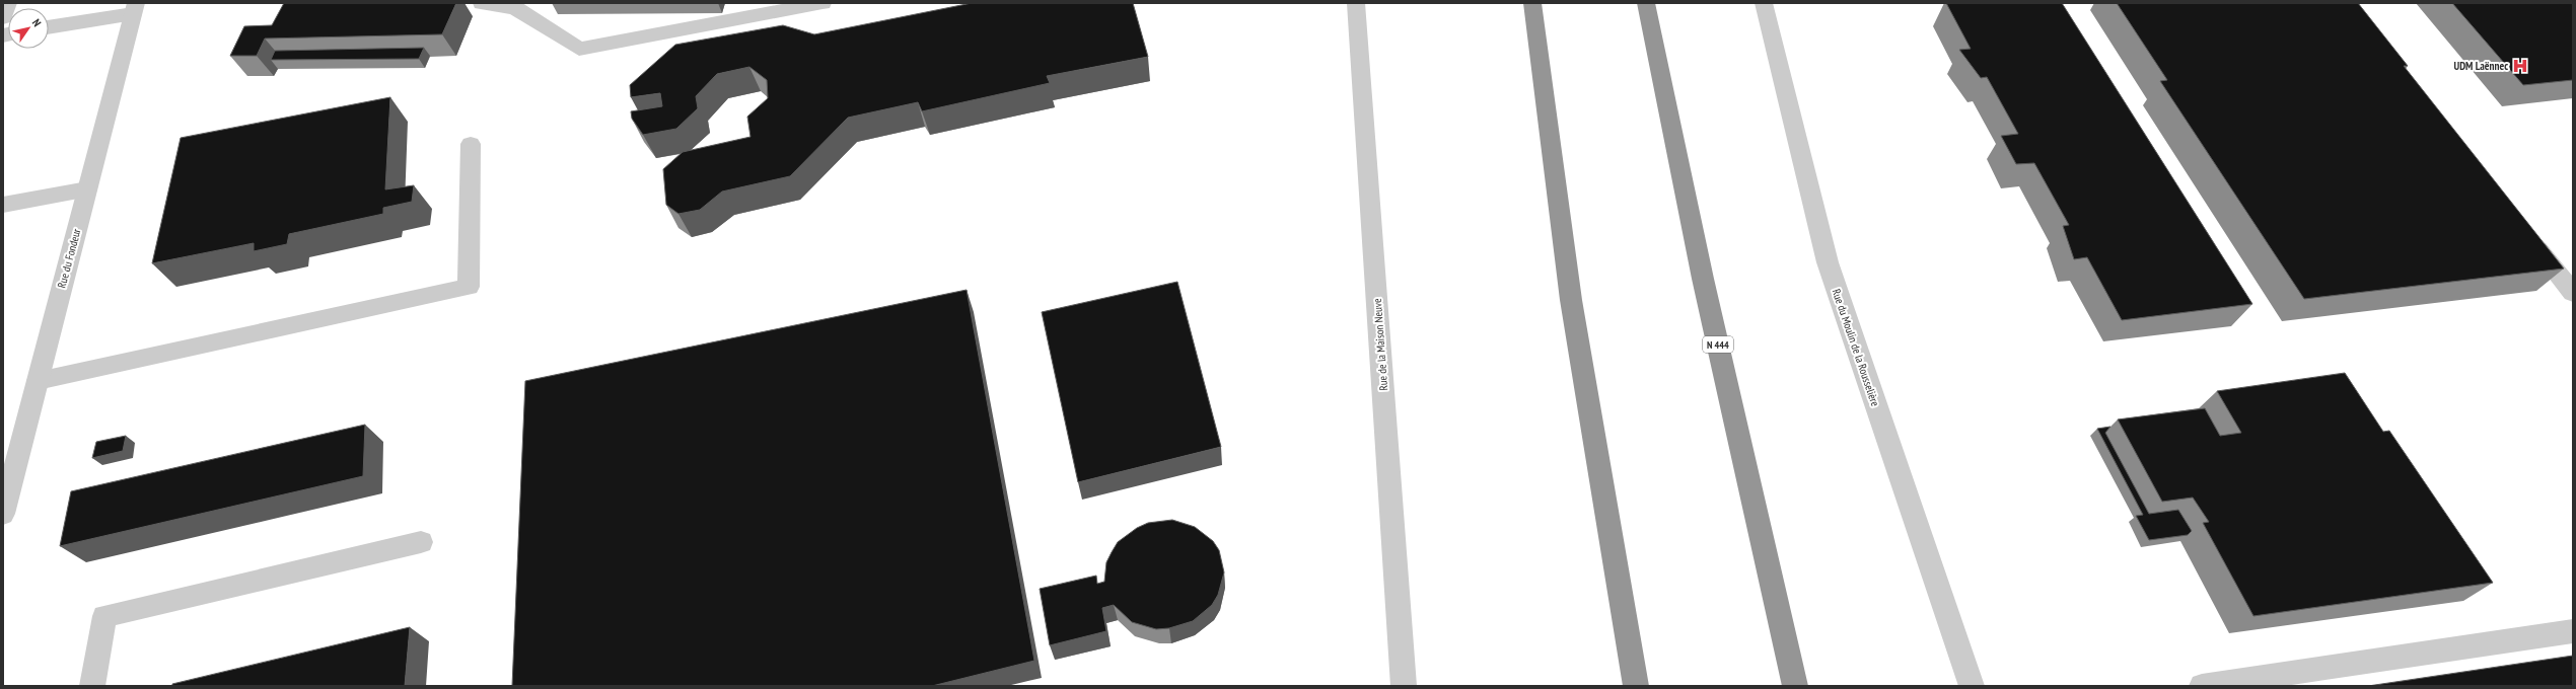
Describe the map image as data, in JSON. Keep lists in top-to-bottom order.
{
  "streets": {
    "highway": ["N 444"],
    "street": ["Rue du Fondeur", "Rue de la Maison Neuve", "Rue du Moulin de la Rousselière"]
  },
  "places": {
    "hospital": ["UDM Laënnec"]
  },
  "north": "top right"
}
